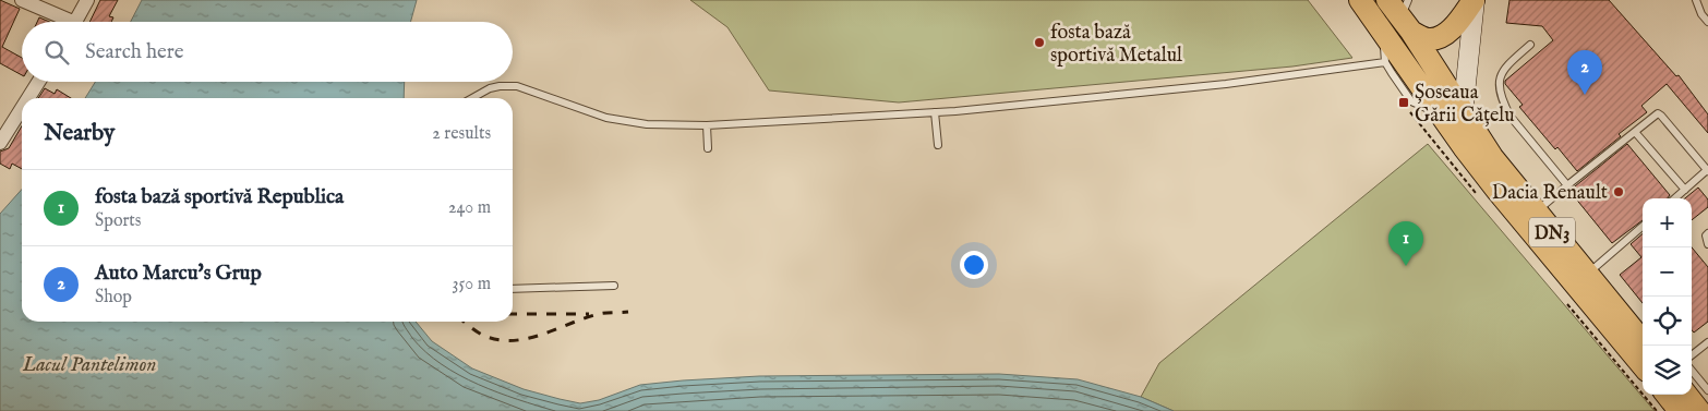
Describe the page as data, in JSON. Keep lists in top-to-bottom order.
{
  "streets": {
    "main road": ["DN3"]
  },
  "water": ["Lacul Pantelimon"],
  "places": {
    "other": ["fosta bază sportivă Metalul", "Dacia Renault"],
    "transit": ["Șoseaua Gării Cățelu"]
  },
  "page": {
    "search": "Search here",
    "pins": ["2", "1"],
    "heading": ["Nearby", "2 results"],
    "list": [
      {
        "mark": "1",
        "name": "fosta bază sportivă Republica",
        "note": "Sports",
        "value": "240 m"
      },
      {
        "mark": "2",
        "name": "Auto Marcu's Grup",
        "note": "Shop",
        "value": "350 m"
      }
    ],
    "map_buttons": ["+", "−"]
  }
}
